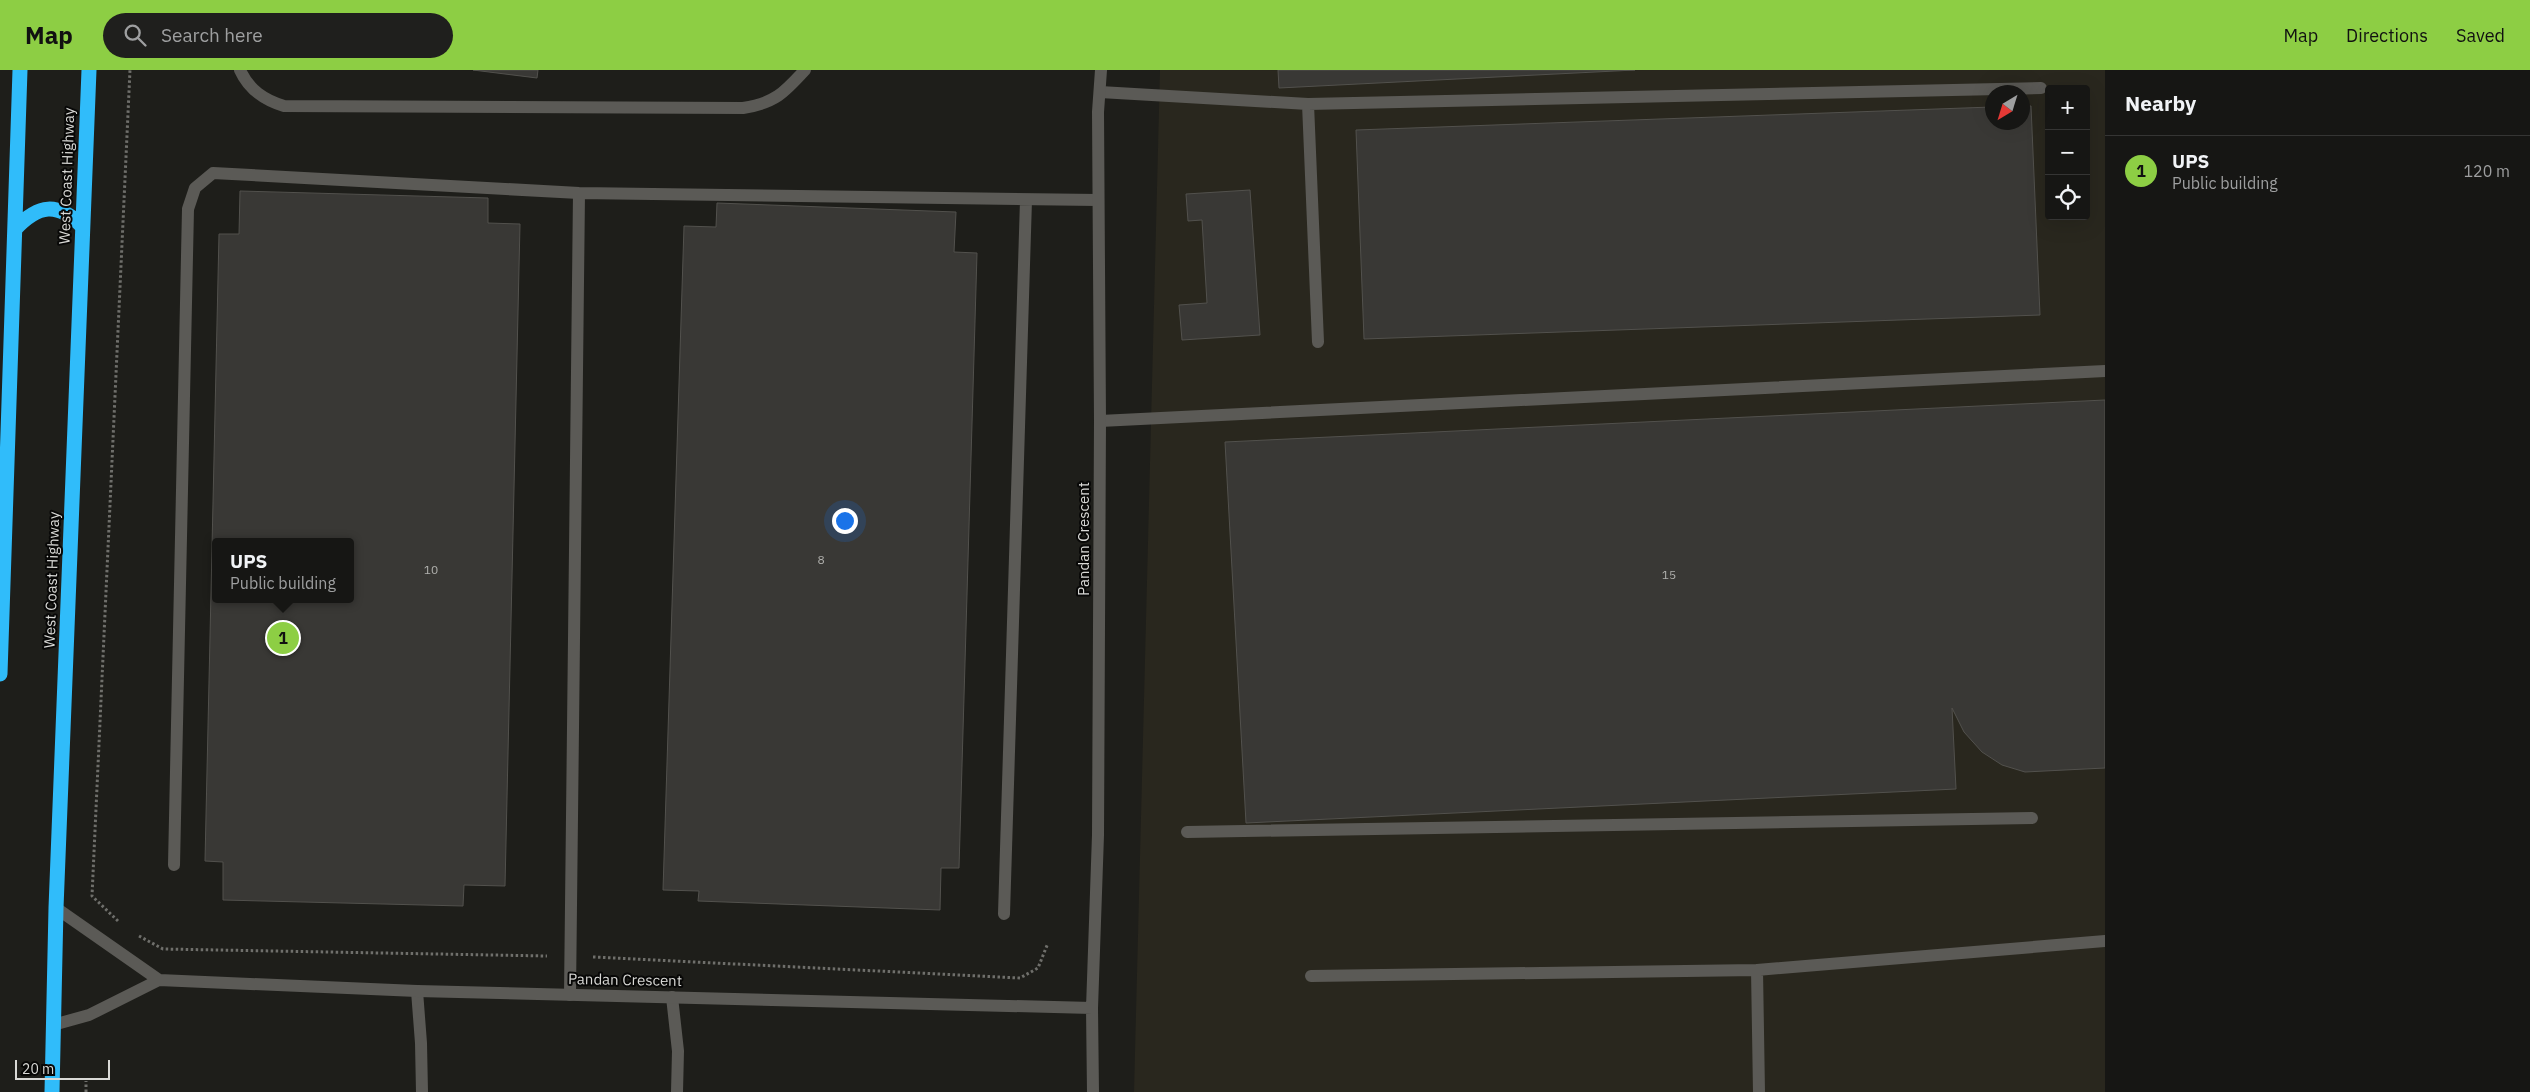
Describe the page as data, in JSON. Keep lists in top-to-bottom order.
{
  "streets": {
    "highway": ["West Coast Highway"],
    "street": ["Pandan Crescent"]
  },
  "crossings": [
    ["West Coast Highway", "Pandan Crescent"]
  ],
  "house_numbers": ["8", "10", "15"],
  "scale_bar": "20 m",
  "north": "bottom left",
  "page": {
    "header": "Map",
    "search": "Search here",
    "nav": ["Map", "Directions", "Saved"],
    "heading": "Nearby",
    "map_buttons": ["+", "−"],
    "list": [
      {
        "mark": "1",
        "name": "UPS",
        "note": "Public building",
        "value": "120 m"
      }
    ],
    "popup": ["UPS", "Public building"],
    "pins": "1",
    "scale": "20 m"
  }
}
